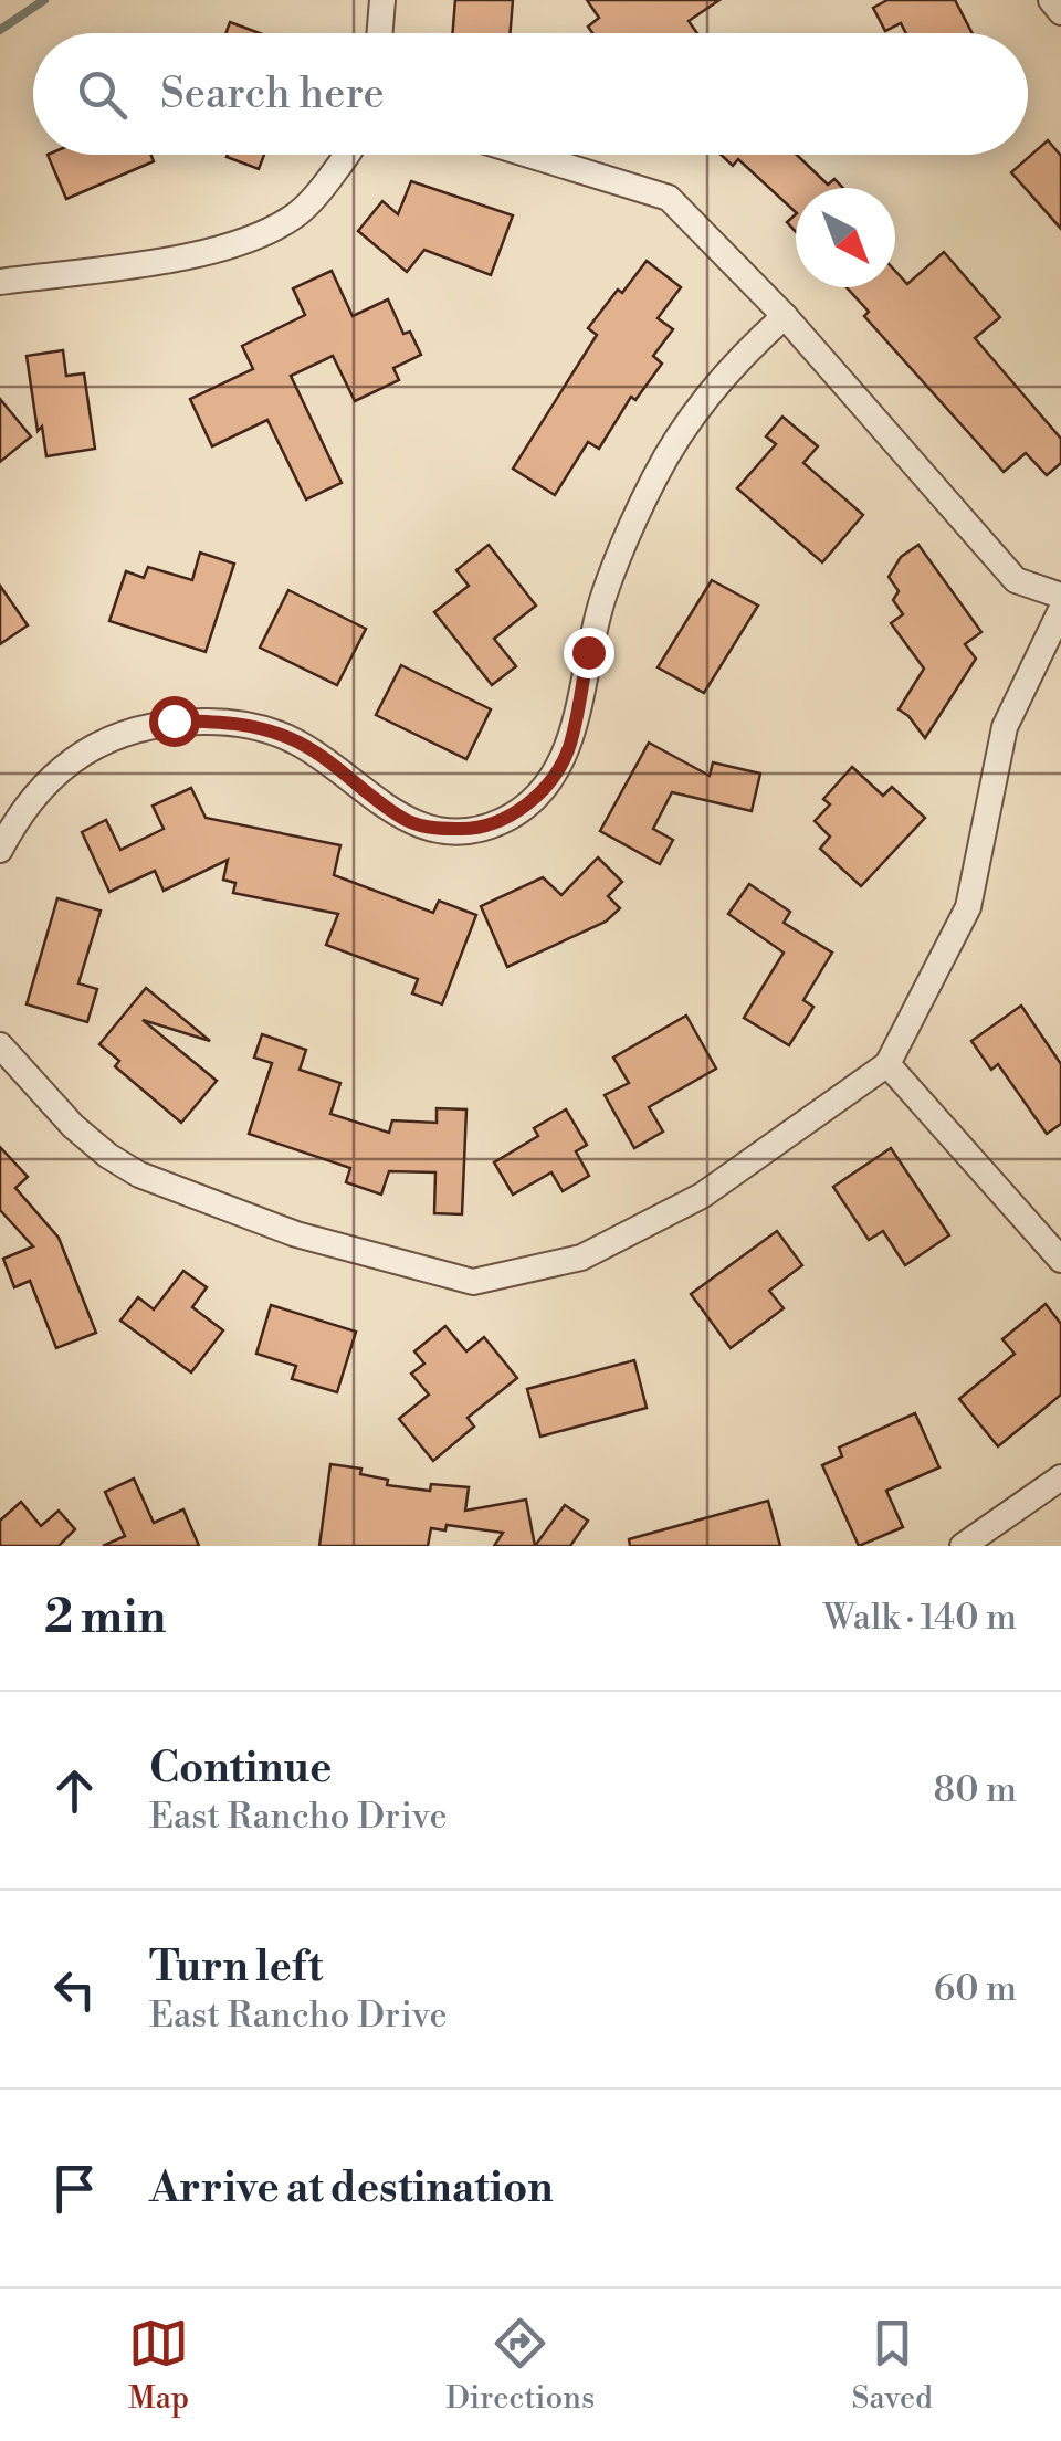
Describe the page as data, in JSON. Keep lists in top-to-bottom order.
{
  "north": "bottom right",
  "page": {
    "search": "Search here",
    "heading": ["2 min", "Walk · 140 m"],
    "list": [
      ["Continue", "East Rancho Drive", "80 m"],
      ["Turn left", "East Rancho Drive", "60 m"],
      "Arrive at destination"
    ],
    "nav": ["Map", "Directions", "Saved"]
  }
}
